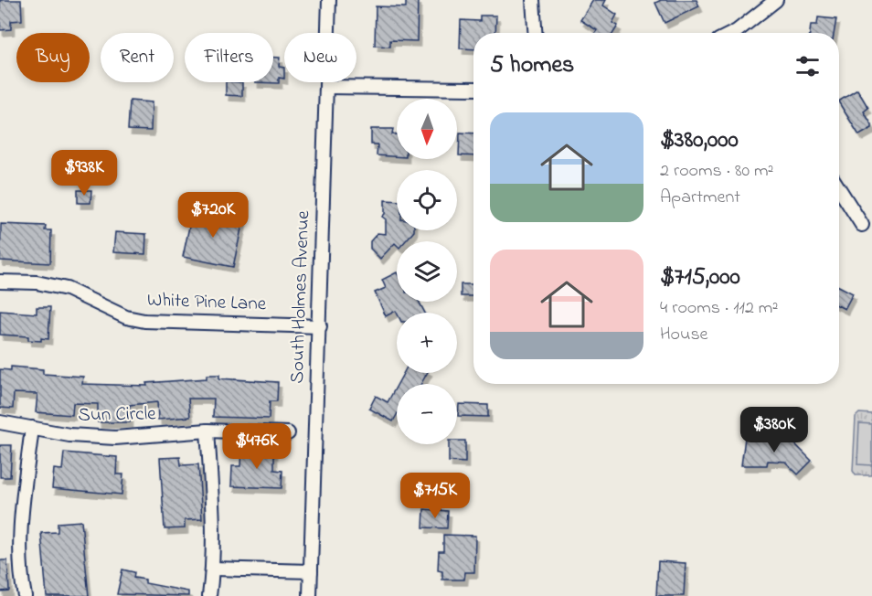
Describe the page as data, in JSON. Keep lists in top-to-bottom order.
{
  "streets": {
    "street": ["South Holmes Avenue", "White Pine Lane", "Sun Circle"]
  },
  "crossings": [
    ["South Holmes Avenue", "White Pine Lane"]
  ],
  "north": "bottom",
  "page": {
    "chip": [
      "Buy",
      "Rent",
      "Filters",
      "New"
    ],
    "heading": "5 homes",
    "map_buttons": ["+", "−"],
    "list": [
      {
        "name": "$380,000",
        "note": "2 rooms · 80 m² · Apartment"
      },
      {
        "name": "$715,000",
        "note": "4 rooms · 112 m² · House"
      }
    ],
    "price": [
      "$938K",
      "$720K",
      "$380K",
      "$476K",
      "$715K"
    ]
  }
}
